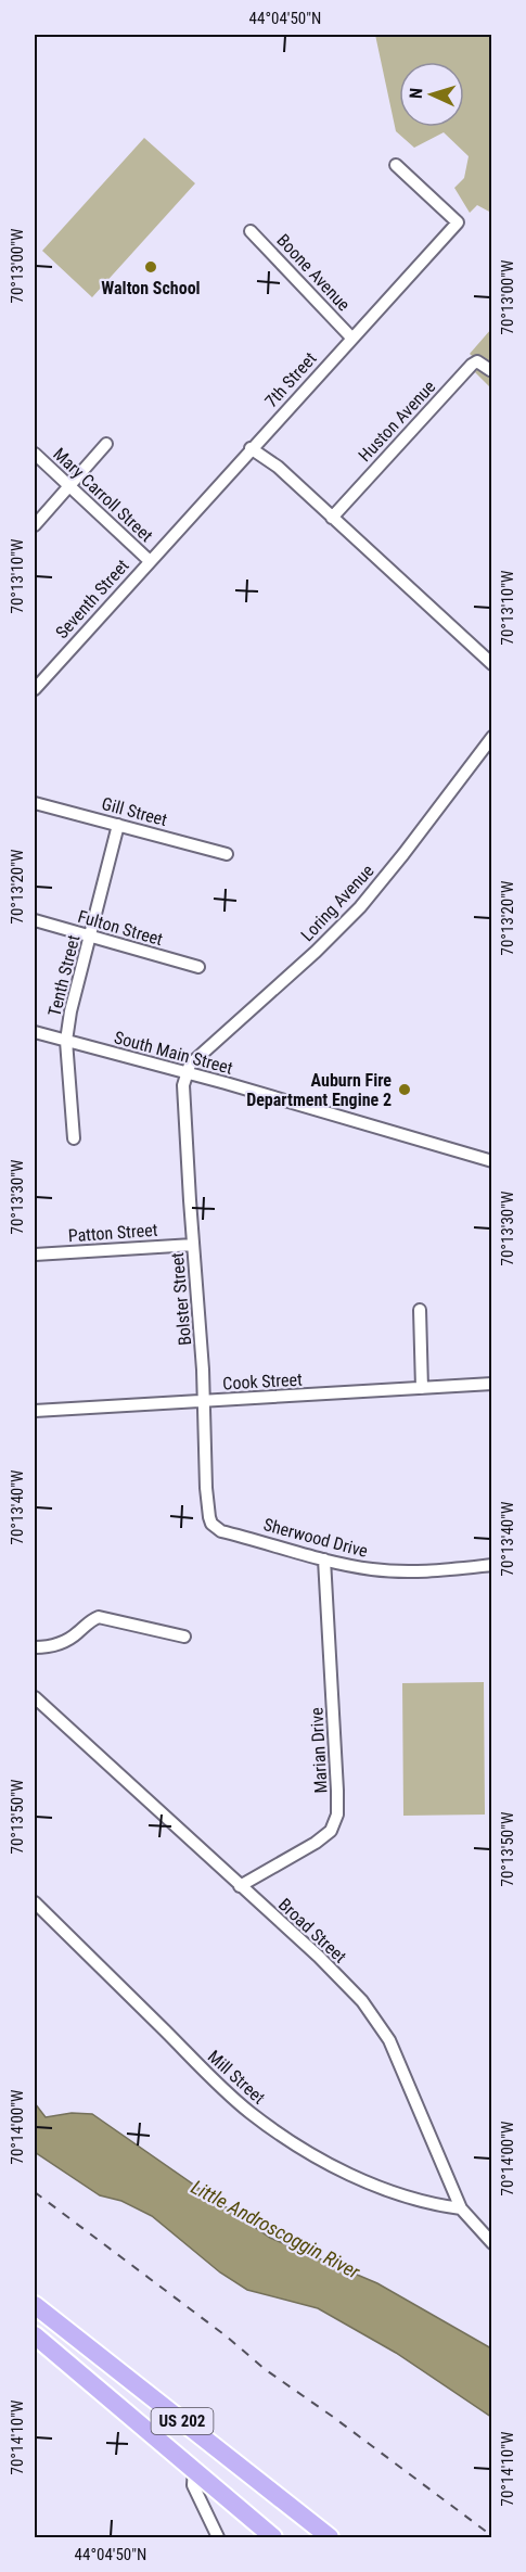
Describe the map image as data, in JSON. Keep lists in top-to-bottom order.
{
  "streets": {
    "highway": ["US 202"],
    "street": [
      "Boone Avenue",
      "7th Street",
      "Huston Avenue",
      "Mary Carroll Street",
      "Seventh Street",
      "Gill Street",
      "Loring Avenue",
      "Fulton Street",
      "Tenth Street",
      "South Main Street",
      "Patton Street",
      "Bolster Street",
      "Cook Street",
      "Sherwood Drive",
      "Marian Drive",
      "Broad Street",
      "Mill Street"
    ]
  },
  "crossings": [
    ["Boone Avenue", "7th Street"],
    ["7th Street", "Mary Carroll Street"],
    ["7th Street", "Seventh Street"],
    ["Mary Carroll Street", "Seventh Street"],
    ["Gill Street", "Tenth Street"],
    ["Loring Avenue", "South Main Street"],
    ["Loring Avenue", "Bolster Street"],
    ["Fulton Street", "Tenth Street"],
    ["Tenth Street", "South Main Street"],
    ["South Main Street", "Bolster Street"],
    ["Patton Street", "Bolster Street"],
    ["Bolster Street", "Cook Street"],
    ["Bolster Street", "Sherwood Drive"],
    ["Sherwood Drive", "Marian Drive"],
    ["Marian Drive", "Broad Street"],
    ["Broad Street", "Mill Street"]
  ],
  "water": ["Little Androscoggin River"],
  "places": ["Walton School", "Auburn Fire Department Engine 2"],
  "north": "left",
  "coordinates": [
    "44°04'50\"N",
    "70°13'00\"W",
    "70°13'10\"W",
    "70°13'20\"W",
    "70°13'30\"W",
    "70°13'40\"W",
    "70°13'50\"W",
    "70°14'00\"W",
    "70°14'10\"W"
  ]
}
